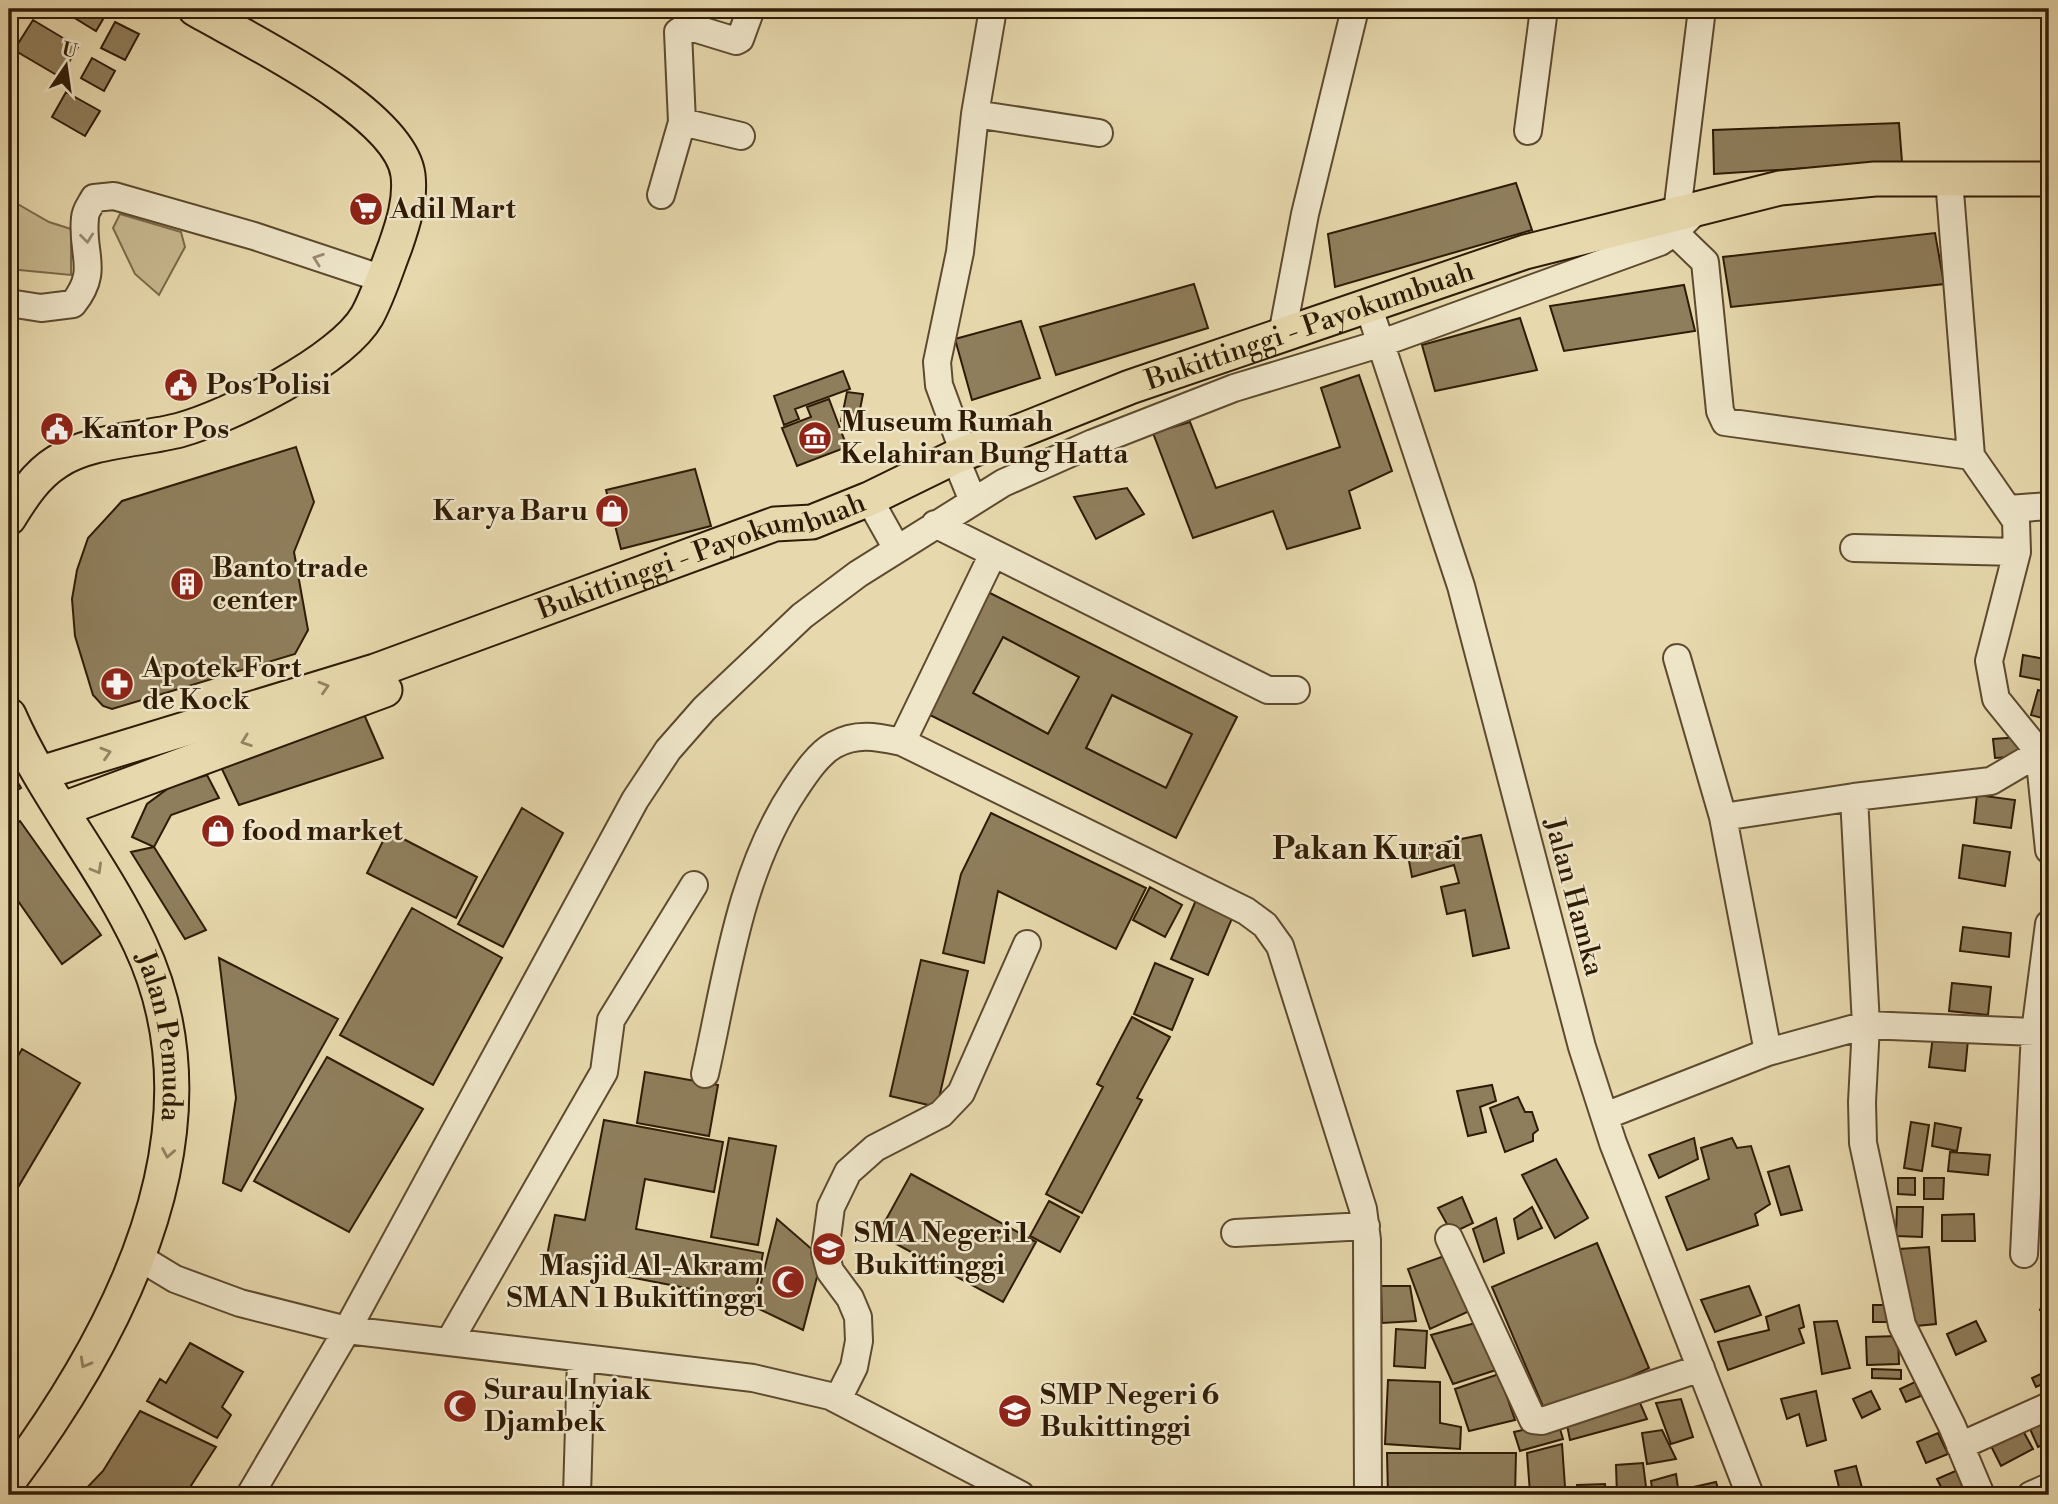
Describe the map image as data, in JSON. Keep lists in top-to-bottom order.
{
  "streets": {
    "main road": ["Bukittinggi - Payokumbuah", "Jalan Pemuda"],
    "street": ["Jalan Hamka"]
  },
  "crossings": [
    ["Bukittinggi - Payokumbuah", "Jalan Hamka"],
    ["Bukittinggi - Payokumbuah", "Jalan Pemuda"]
  ],
  "one_way": ["Jalan Pemuda"],
  "districts": ["Pakan Kurai"],
  "places": {
    "supermarket": ["Adil Mart"],
    "public building": ["Pos Polisi", "Kantor Pos"],
    "museum": ["Museum Rumah Kelahiran Bung Hatta"],
    "shop": ["Karya Baru", "food market"],
    "building": ["Banto trade center"],
    "pharmacy": ["Apotek Fort de Kock"],
    "school or university": ["SMA Negeri 1 Bukittinggi", "SMP Negeri 6 Bukittinggi"],
    "mosque": ["Masjid Al-Akram SMAN 1 Bukittinggi", "Surau Inyiak Djambek"]
  },
  "north": "top"
}
